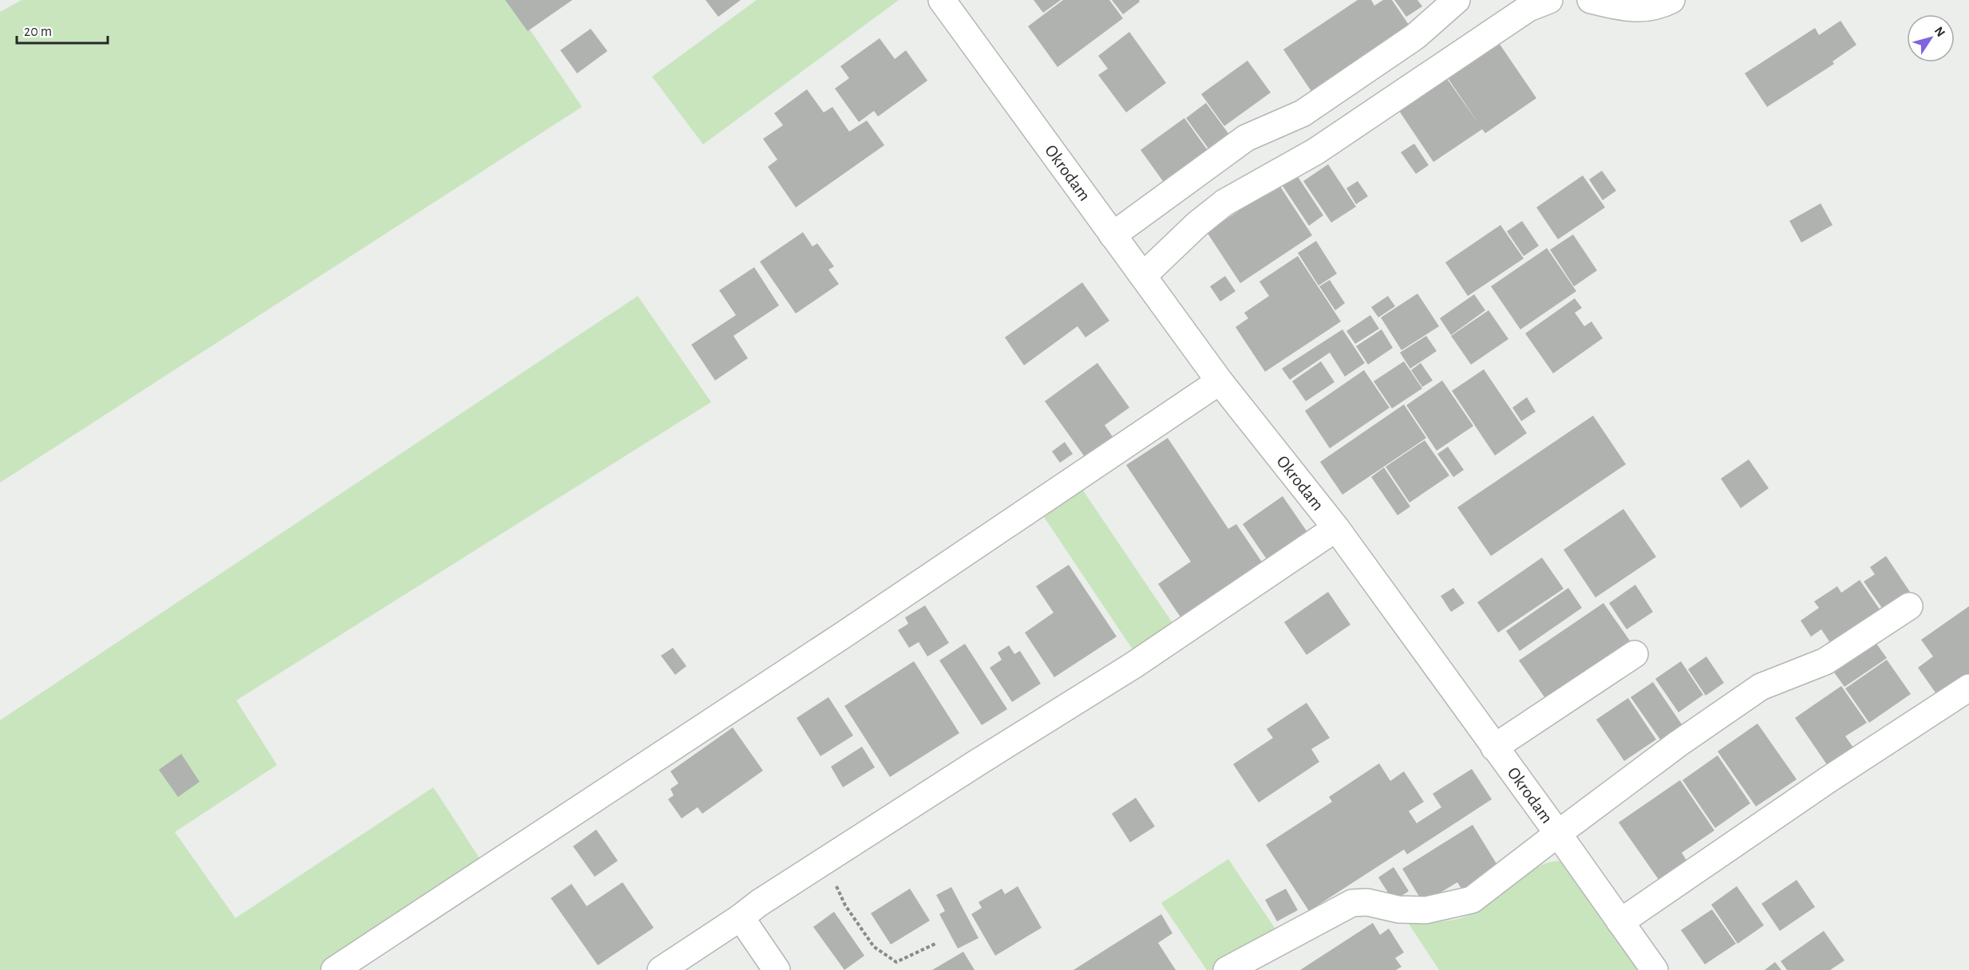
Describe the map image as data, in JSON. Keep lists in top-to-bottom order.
{
  "streets": {
    "street": ["Okrodam"]
  },
  "scale_bar": "20 m",
  "north": "top right"
}
